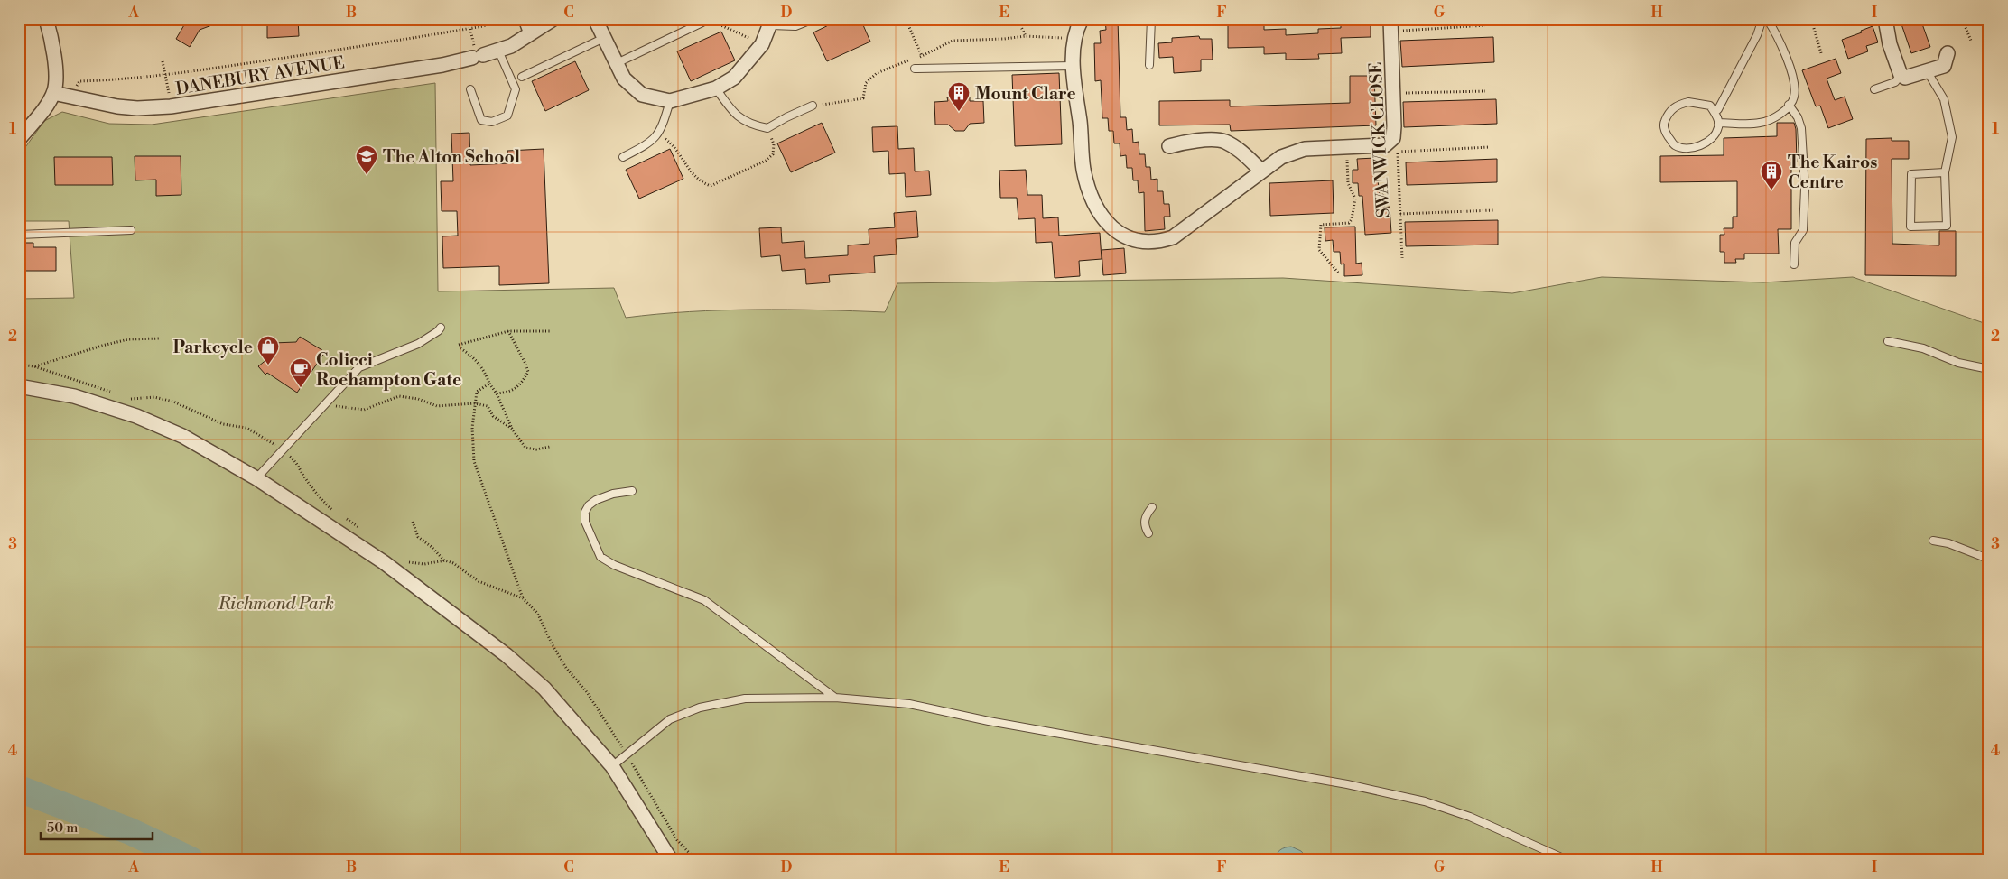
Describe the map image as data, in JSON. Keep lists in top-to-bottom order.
{
  "streets": {
    "street": ["DANEBURY AVENUE", "SWANWICK CLOSE"]
  },
  "parks": ["Richmond Park"],
  "places": {
    "building": ["Mount Clare", "The Kairos Centre"],
    "school or university": ["The Alton School"],
    "shop": ["Parkcycle"],
    "cafe": ["Colicci Roehampton Gate"]
  },
  "scale_bar": "50 m",
  "grid": {
    "columns": [
      "A",
      "B",
      "C",
      "D",
      "E",
      "F",
      "G",
      "H",
      "I"
    ],
    "rows": [
      "1",
      "2",
      "3",
      "4"
    ]
  }
}
